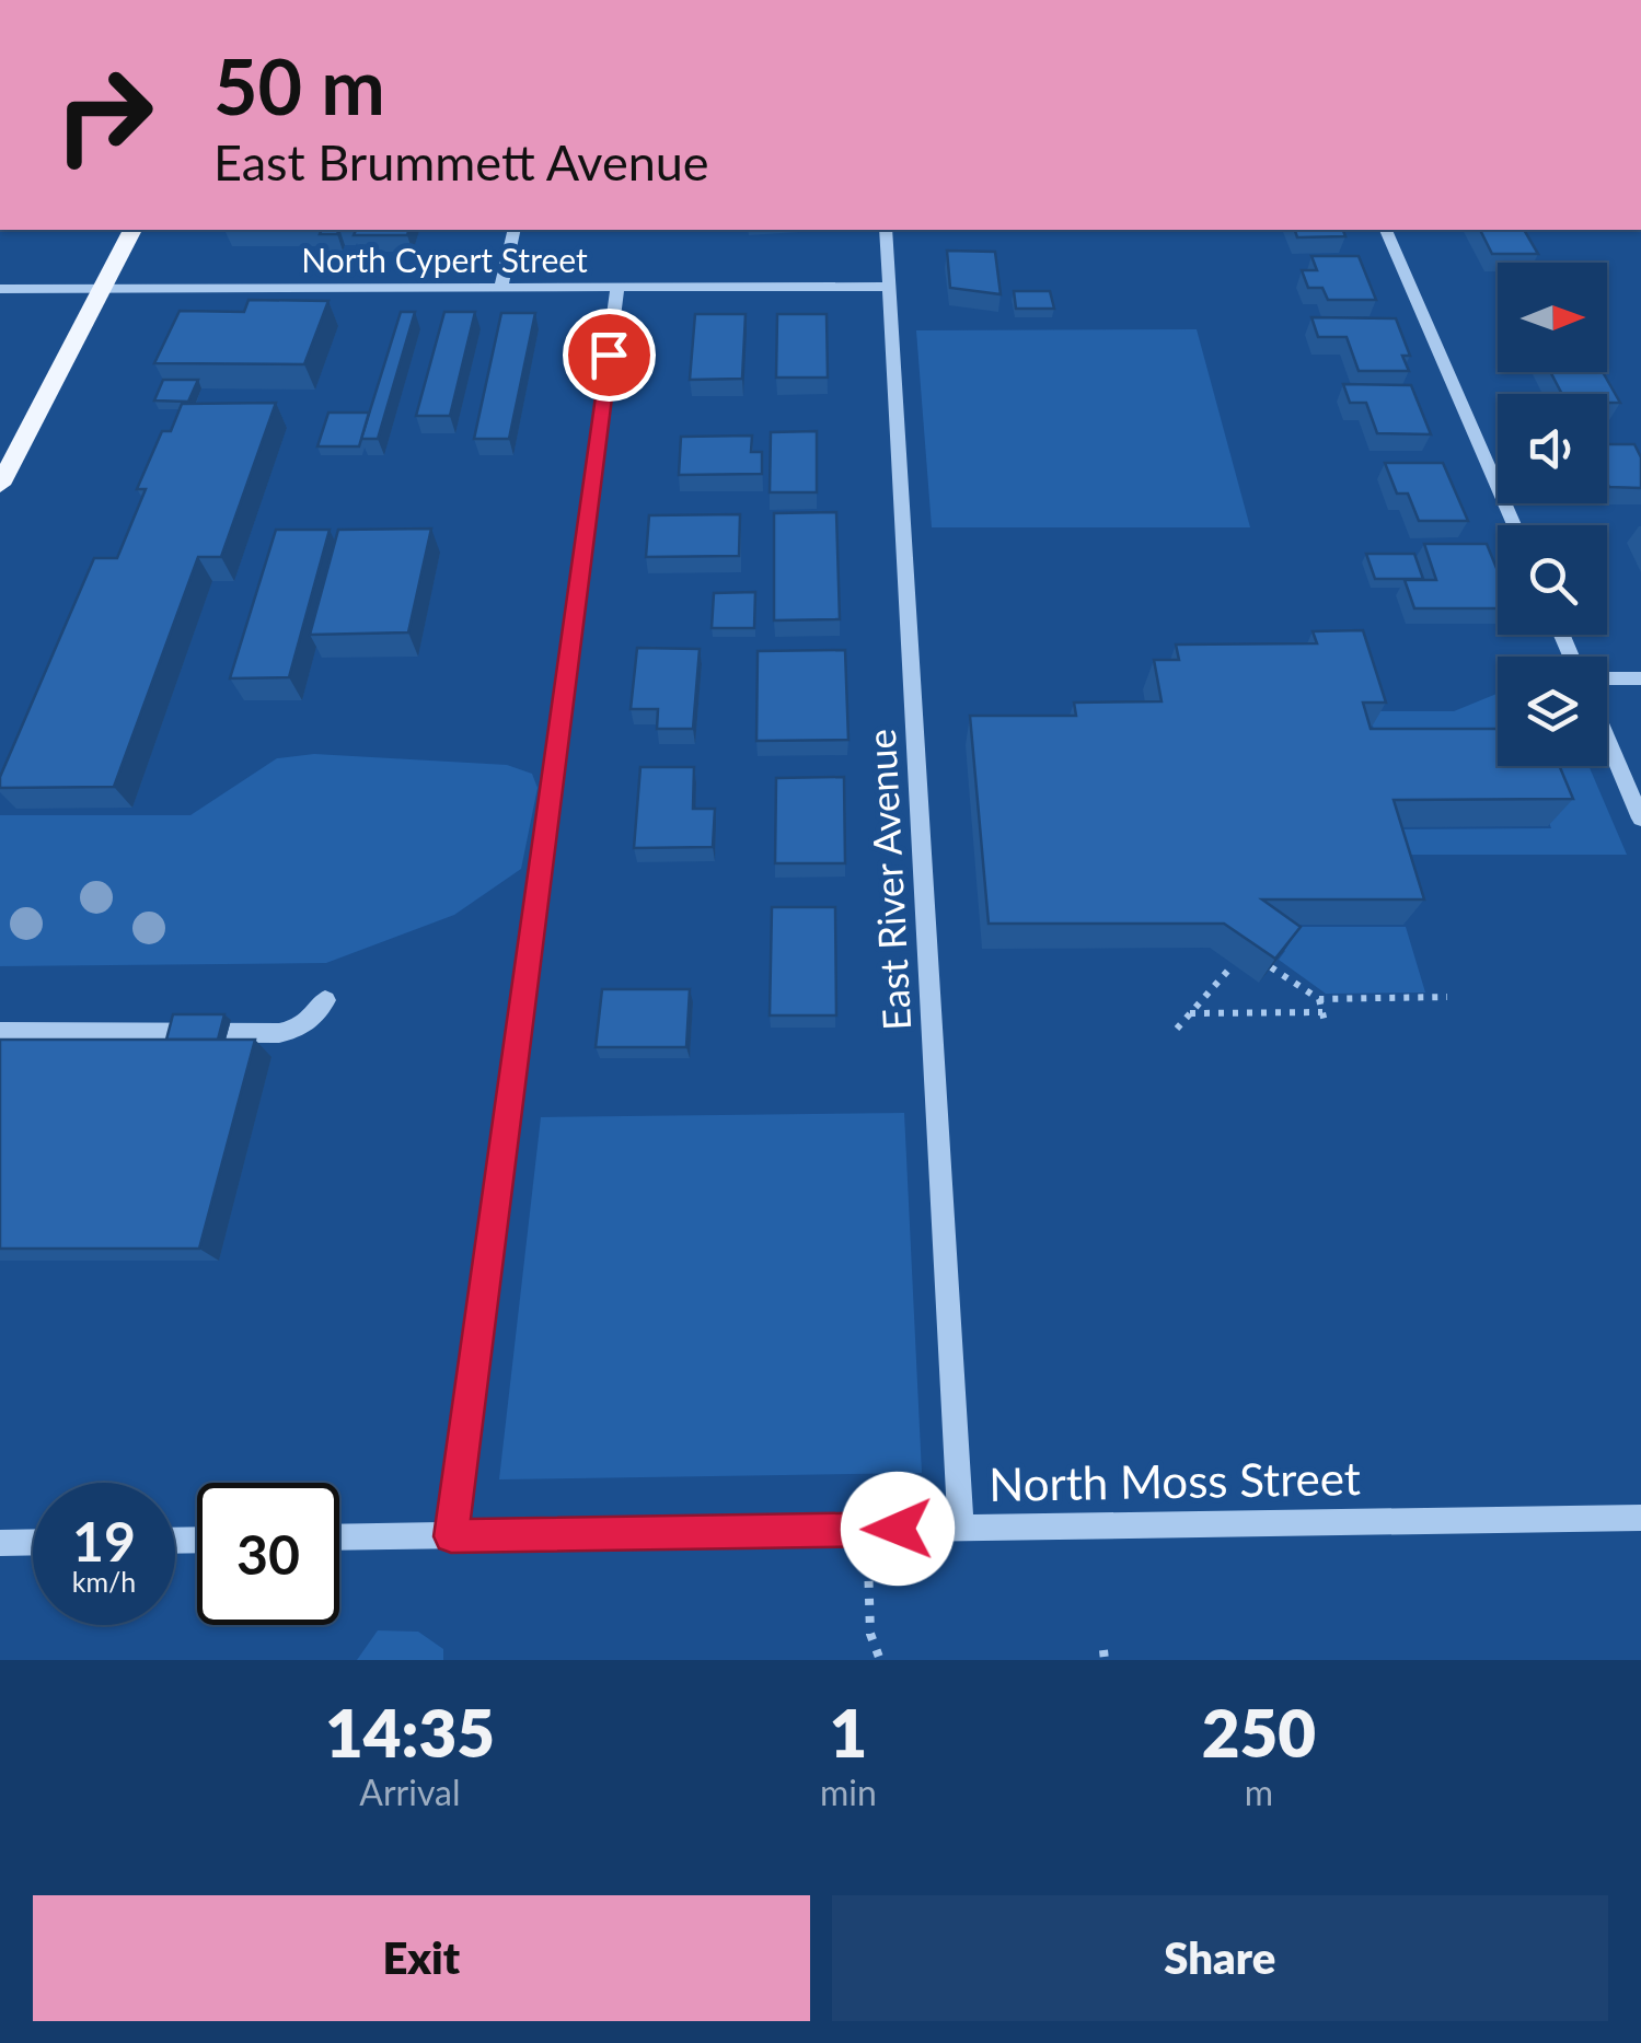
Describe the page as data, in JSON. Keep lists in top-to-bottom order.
{
  "streets": {
    "street": ["North Cypert Street", "East River Avenue", "North Moss Street"]
  },
  "crossings": [
    ["North Cypert Street", "East River Avenue"],
    ["East River Avenue", "North Moss Street"]
  ],
  "north": "right",
  "page": {
    "turn": ["50 m", "East Brummett Avenue"],
    "speed": "19 km/h",
    "limit": "30",
    "eta": [
      "14:35",
      "Arrival",
      "1",
      "min",
      "250",
      "m"
    ],
    "buttons": ["Exit", "Share"]
  }
}
